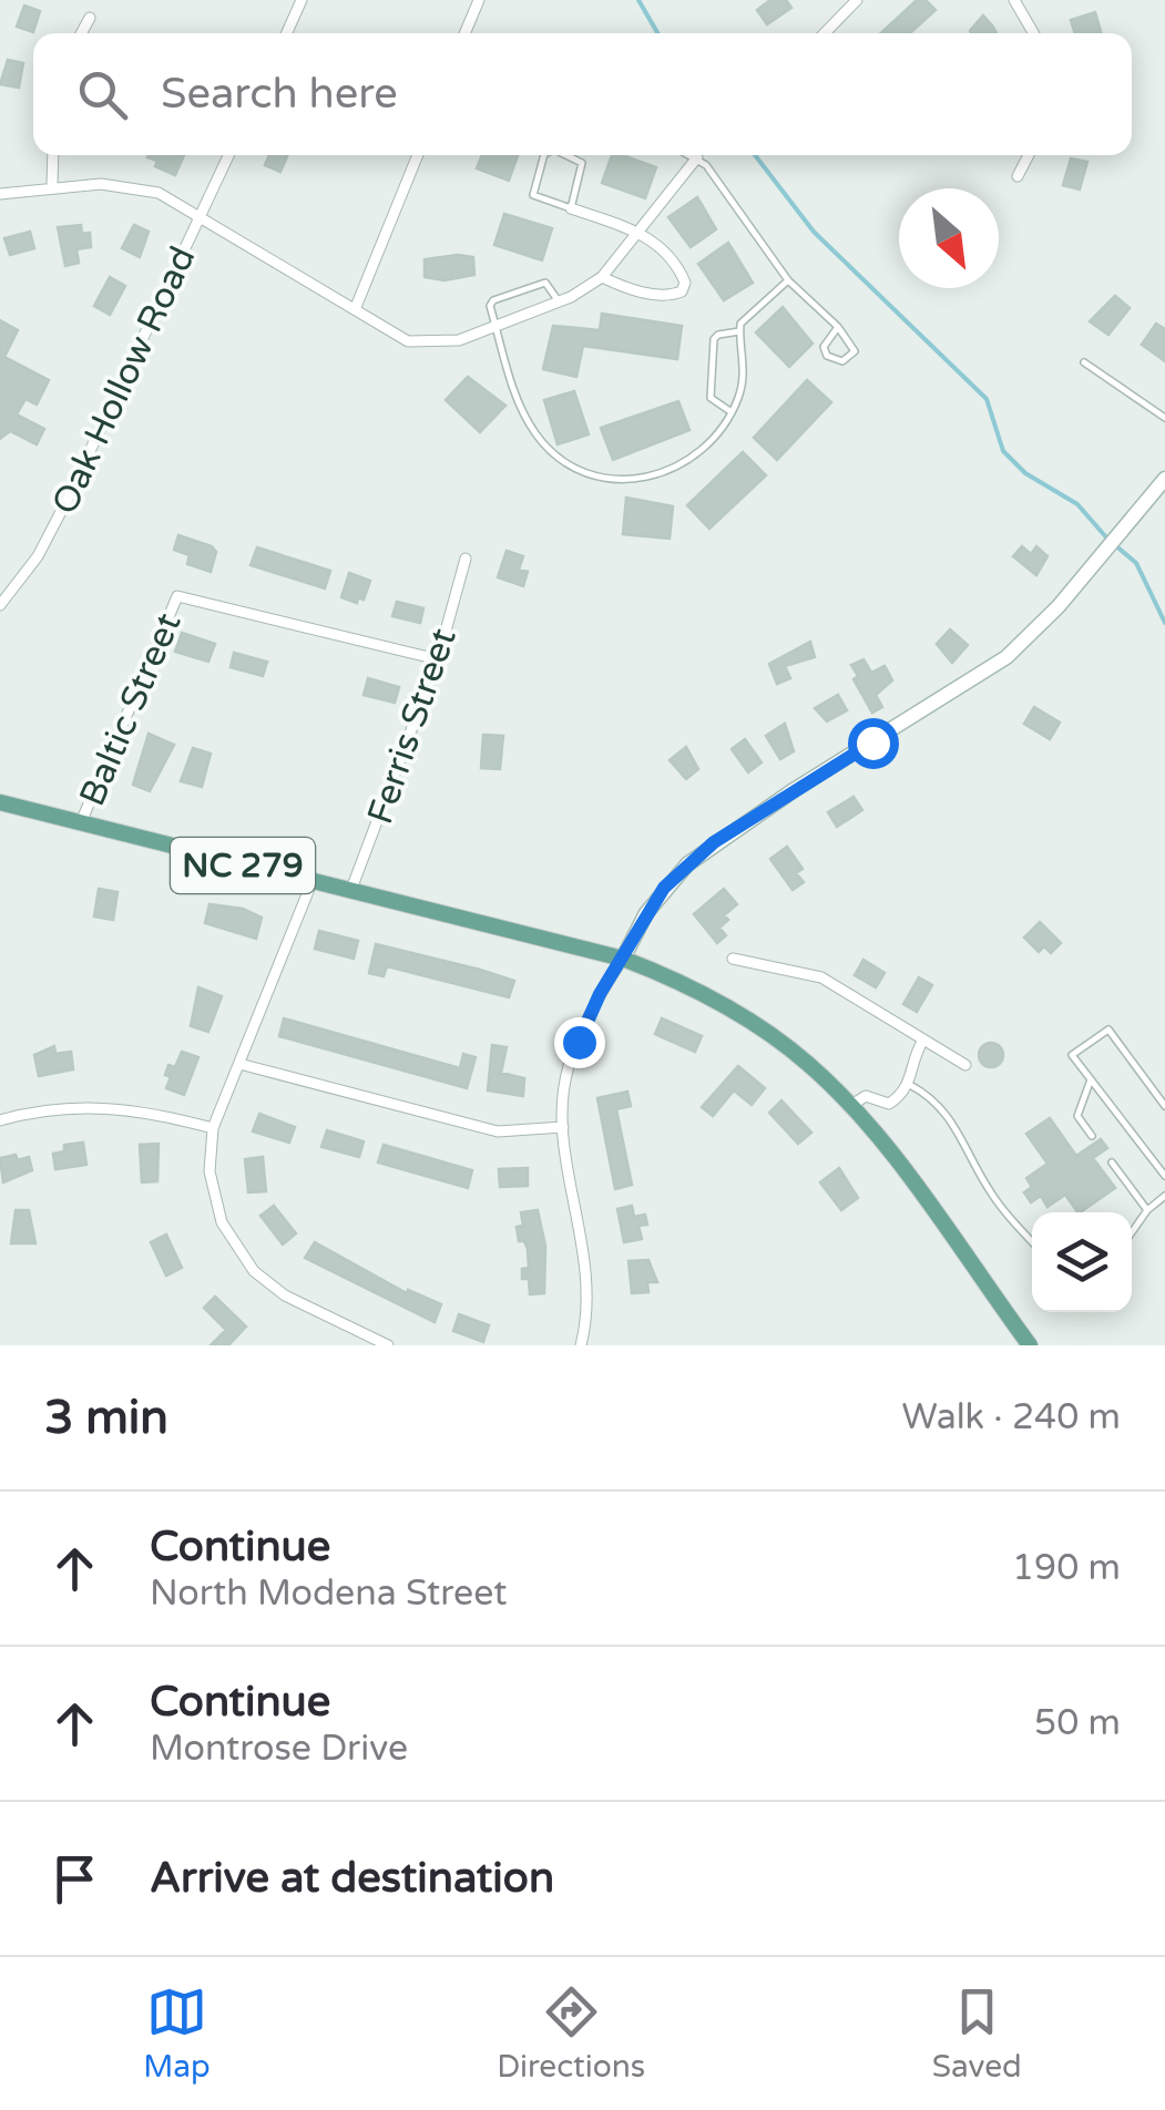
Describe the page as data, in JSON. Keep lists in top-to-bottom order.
{
  "streets": {
    "main road": ["NC 279"],
    "street": ["Oak Hollow Road", "Baltic Street", "Ferris Street"]
  },
  "crossings": [
    ["Baltic Street", "Ferris Street"],
    ["Baltic Street", "NC 279"],
    ["Ferris Street", "NC 279"]
  ],
  "north": "bottom right",
  "page": {
    "search": "Search here",
    "heading": ["3 min", "Walk · 240 m"],
    "list": [
      ["Continue", "North Modena Street", "190 m"],
      ["Continue", "Montrose Drive", "50 m"],
      "Arrive at destination"
    ],
    "nav": ["Map", "Directions", "Saved"]
  }
}
